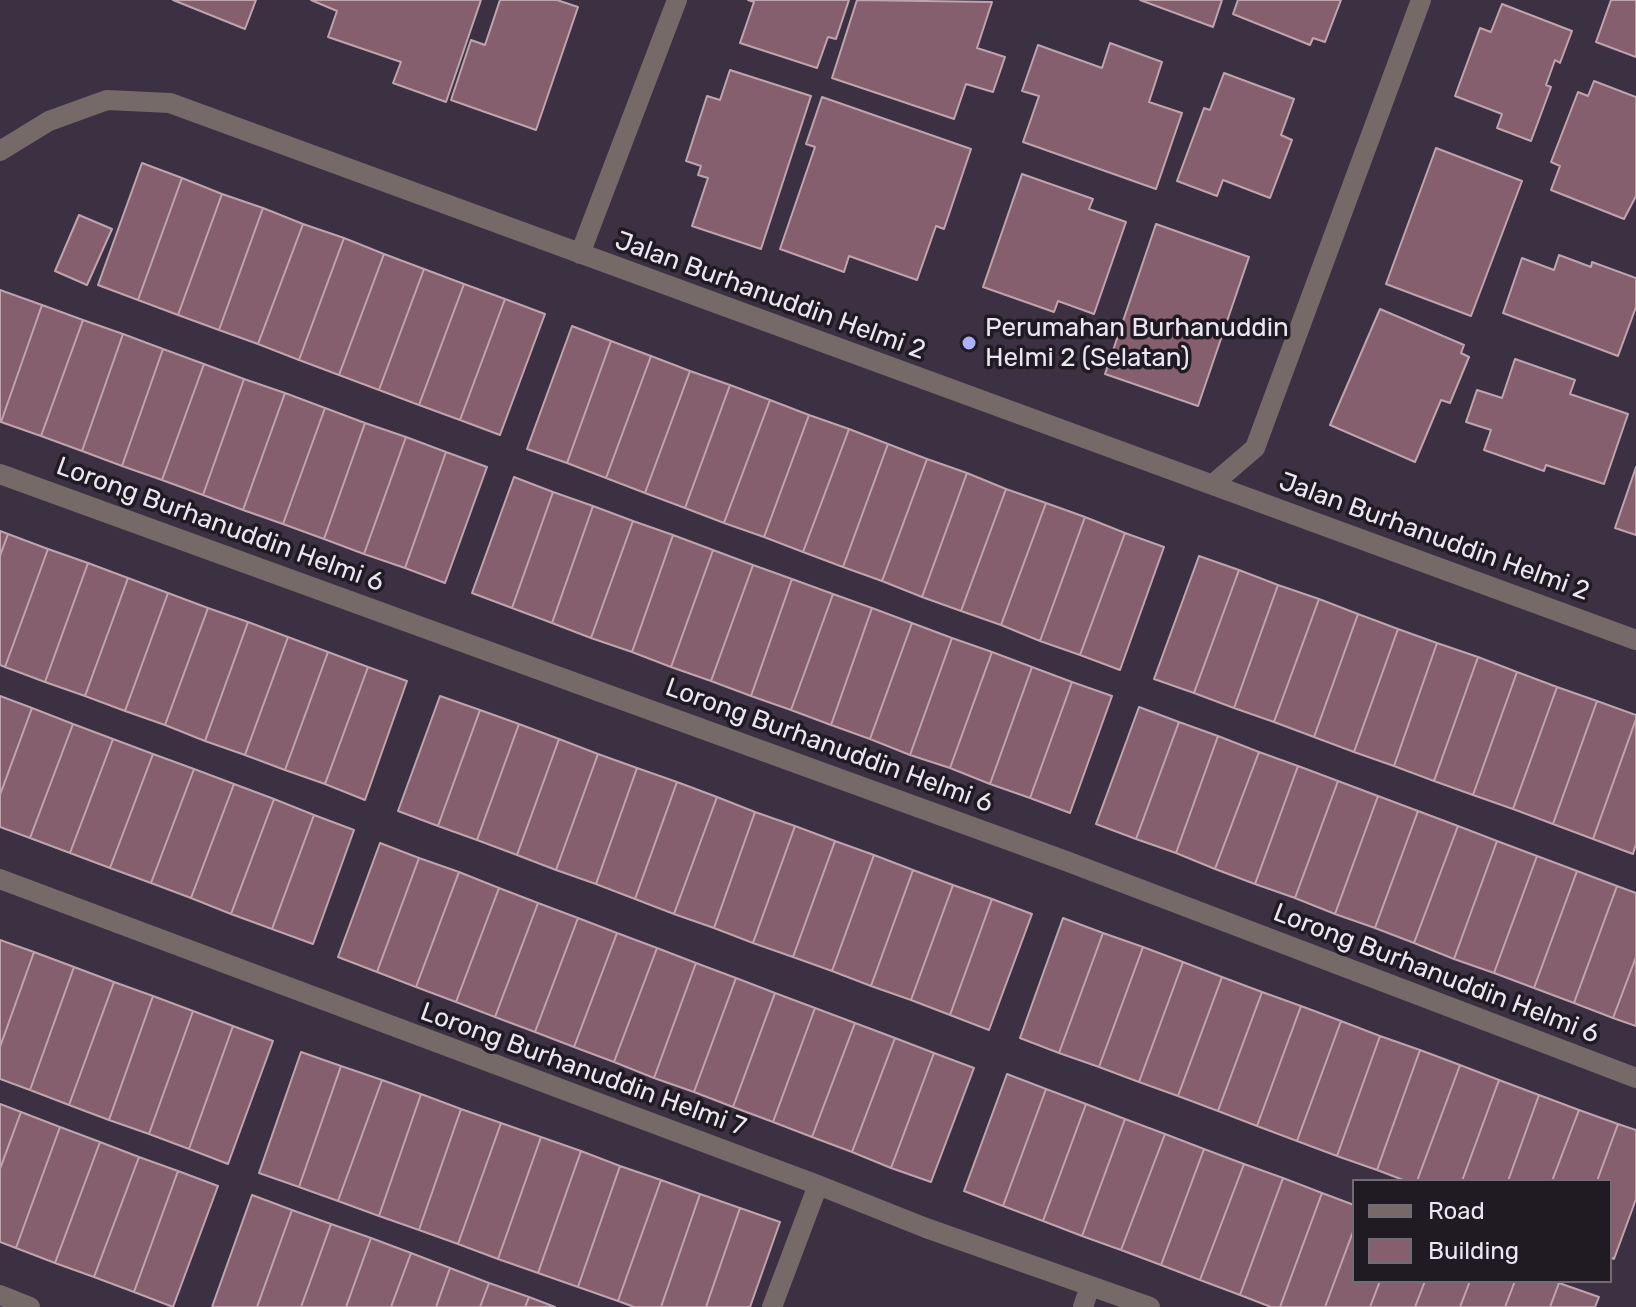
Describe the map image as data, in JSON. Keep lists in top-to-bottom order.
{
  "streets": {
    "street": ["Jalan Burhanuddin Helmi 2", "Lorong Burhanuddin Helmi 6", "Lorong Burhanuddin Helmi 7"]
  },
  "places": ["Perumahan Burhanuddin Helmi 2 (Selatan)"],
  "legend": ["Road", "Building"]
}
